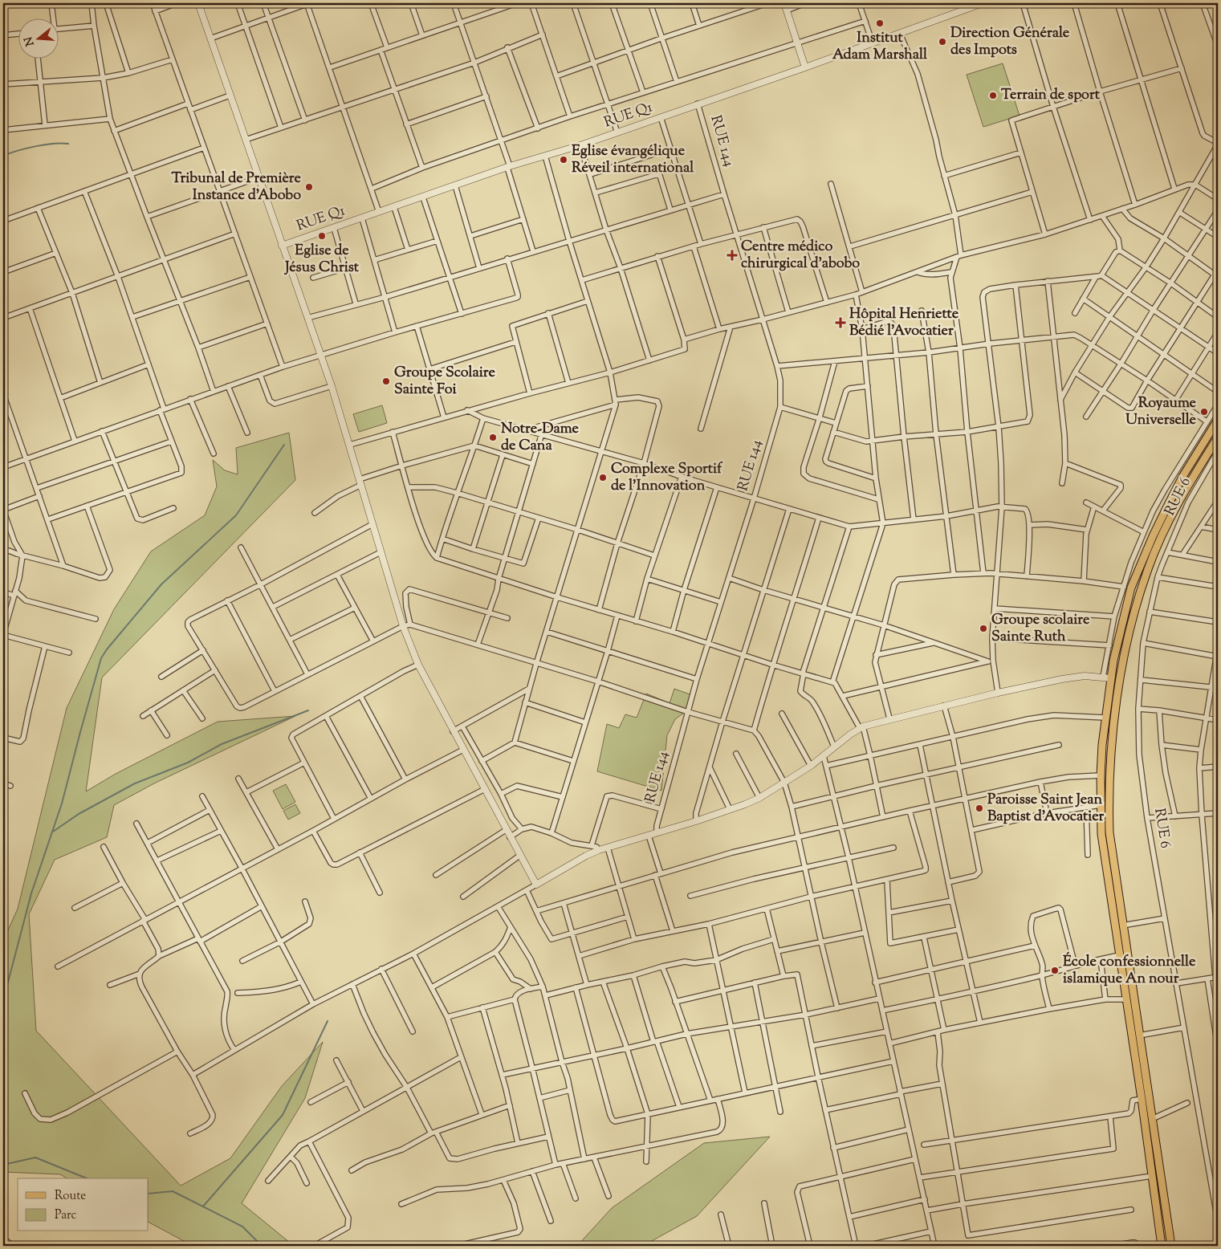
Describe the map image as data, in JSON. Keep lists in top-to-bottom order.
{
  "streets": {
    "street": ["RUE Q1", "RUE 144", "RUE 6"]
  },
  "crossings": [
    ["RUE Q1", "RUE 144"]
  ],
  "places": {
    "other": [
      "Institut Adam Marshall",
      "Direction Générale des Impots",
      "Terrain de sport",
      "Eglise évangélique Réveil international",
      "Tribunal de Première Instance d'Abobo",
      "Eglise de Jésus Christ",
      "Groupe Scolaire Sainte Foi",
      "Royaume Universelle",
      "Notre-Dame de Cana",
      "Complexe Sportif de l'Innovation",
      "Groupe scolaire Sainte Ruth",
      "Paroisse Saint Jean Baptist d’Avocatier",
      "École confessionnelle islamique An nour"
    ],
    "health": ["Centre médico chirurgical d'abobo", "Hôpital Henriette Bédié l'Avocatier"]
  },
  "legend": ["Route", "Parc"],
  "north": "left"
}
